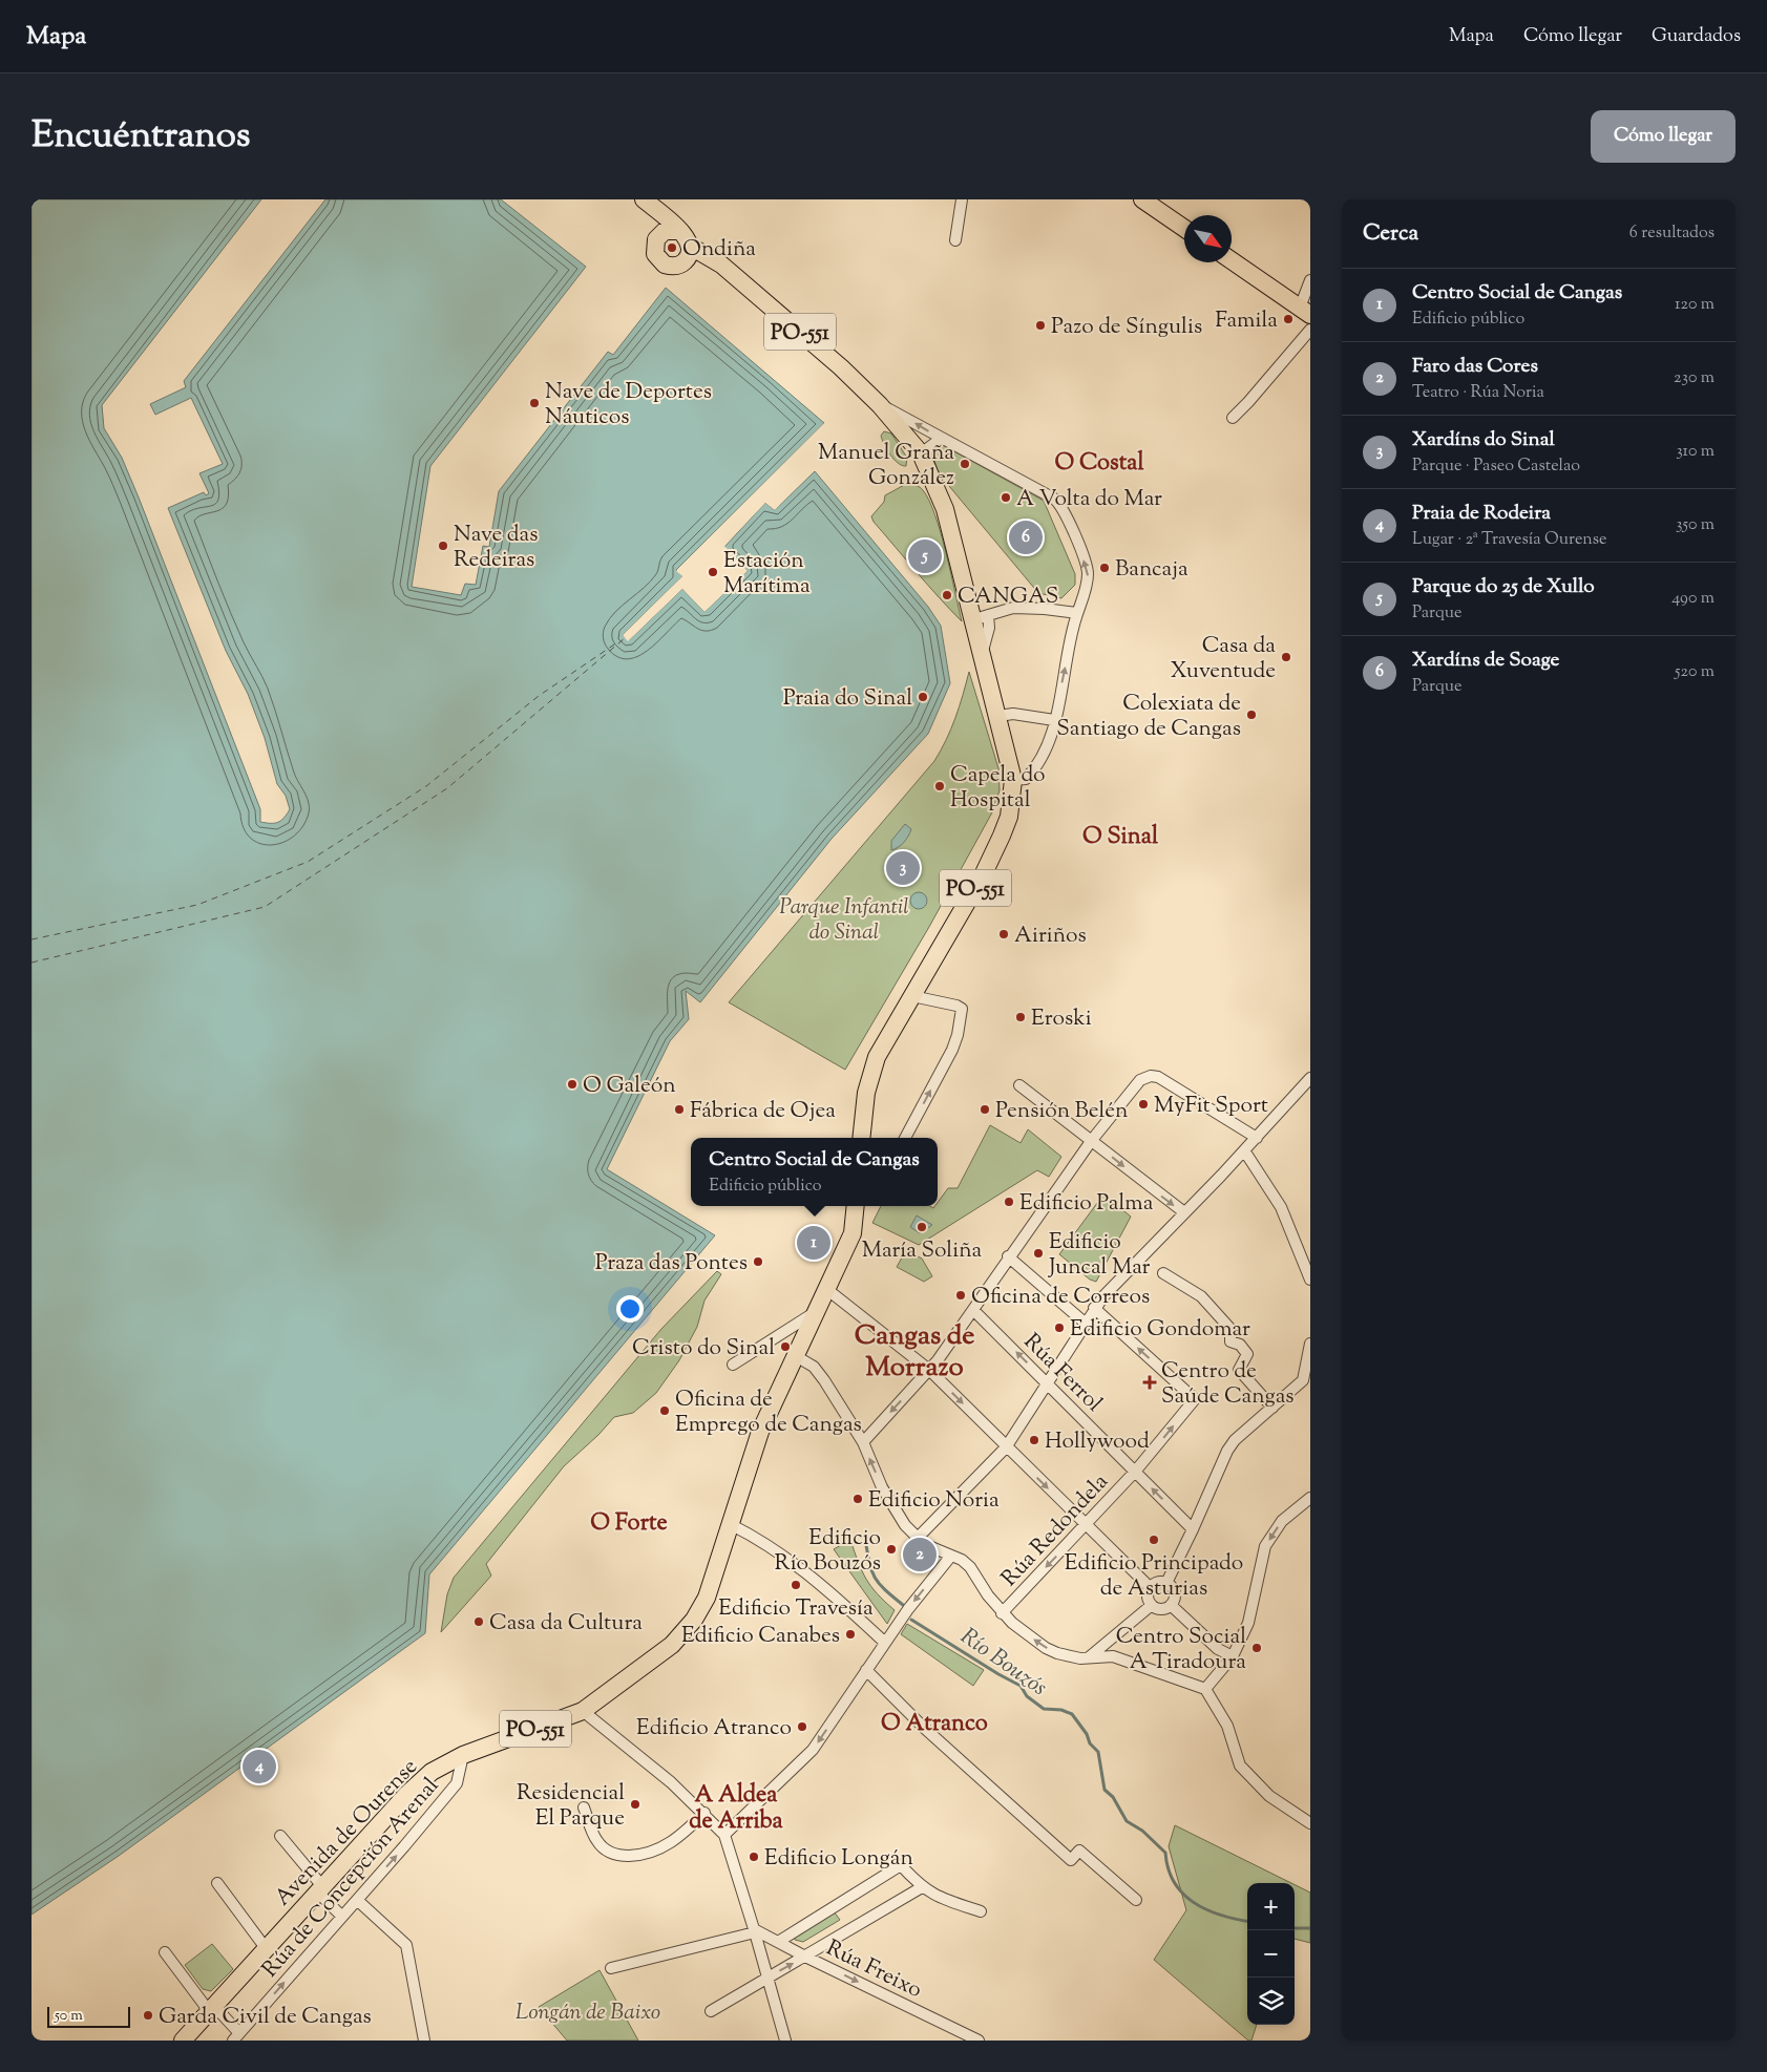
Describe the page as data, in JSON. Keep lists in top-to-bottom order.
{
  "streets": {
    "main road": ["PO-551", "Avenida de Ourense"],
    "street": [
      "Rúa Ferrol",
      "Rúa Redondela",
      "Rúa de Concepción Arenal",
      "Rúa Freixo"
    ]
  },
  "crossings": [
    ["PO-551", "Avenida de Ourense"],
    ["Rúa Ferrol", "Rúa Redondela"],
    ["Avenida de Ourense", "Rúa de Concepción Arenal"]
  ],
  "one_way": ["Rúa de Concepción Arenal", "Rúa Freixo"],
  "districts": [
    "O Costal",
    "O Sinal",
    "Cangas de Morrazo",
    "O Forte",
    "O Atranco",
    "A Aldea de Arriba"
  ],
  "water": ["Río Bouzós"],
  "parks": ["Parque Infantil do Sinal", "Longán de Baixo"],
  "places": {
    "other": [
      "Ondiña",
      "Famila",
      "Pazo de Síngulis",
      "Nave de Deportes Náuticos",
      "Manuel Graña González",
      "A Volta do Mar",
      "Nave das Redeiras",
      "Bancaja",
      "Estación Marítima",
      "CANGAS",
      "Casa da Xuventude",
      "Praia do Sinal",
      "Colexiata de Santiago de Cangas",
      "Capela do Hospital",
      "Airiños",
      "Eroski",
      "O Galeón",
      "MyFit Sport",
      "Fábrica de Ojea",
      "Pensión Belén",
      "Edificio Palma",
      "María Soliña",
      "Edificio Juncal Mar",
      "Praza das Pontes",
      "Oficina de Correos",
      "Edificio Gondomar",
      "Cristo do Sinal",
      "Oficina de Emprego de Cangas",
      "Hollywood",
      "Edificio Noria",
      "Edificio Principado de Asturias",
      "Edificio Río Bouzós",
      "Edificio Travesía",
      "Casa da Cultura",
      "Edificio Canabes",
      "Centro Social A Tiradoura",
      "Edificio Atranco",
      "Residencial El Parque",
      "Edificio Longán",
      "Garda Civil de Cangas"
    ],
    "health": ["Centro de Saúde Cangas"]
  },
  "scale_bar": "50 m",
  "north": "bottom right",
  "page": {
    "header": "Mapa",
    "nav": ["Mapa", "Cómo llegar", "Guardados"],
    "title": "Encuéntranos",
    "buttons": "Cómo llegar",
    "heading": ["Cerca", "6 resultados"],
    "list": [
      {
        "mark": "1",
        "name": "Centro Social de Cangas",
        "note": "Edificio público",
        "value": "120 m"
      },
      {
        "mark": "2",
        "name": "Faro das Cores",
        "note": "Teatro · Rúa Noria",
        "value": "230 m"
      },
      {
        "mark": "3",
        "name": "Xardíns do Sinal",
        "note": "Parque · Paseo Castelao",
        "value": "310 m"
      },
      {
        "mark": "4",
        "name": "Praia de Rodeira",
        "note": "Lugar · 2ª Travesía Ourense",
        "value": "350 m"
      },
      {
        "mark": "5",
        "name": "Parque do 25 de Xullo",
        "note": "Parque",
        "value": "490 m"
      },
      {
        "mark": "6",
        "name": "Xardíns de Soage",
        "note": "Parque",
        "value": "520 m"
      }
    ],
    "pins": [
      "6",
      "5",
      "3",
      "1",
      "2",
      "4"
    ],
    "popup": ["Centro Social de Cangas", "Edificio público"],
    "map_buttons": ["+", "−"],
    "scale": "50 m"
  }
}
